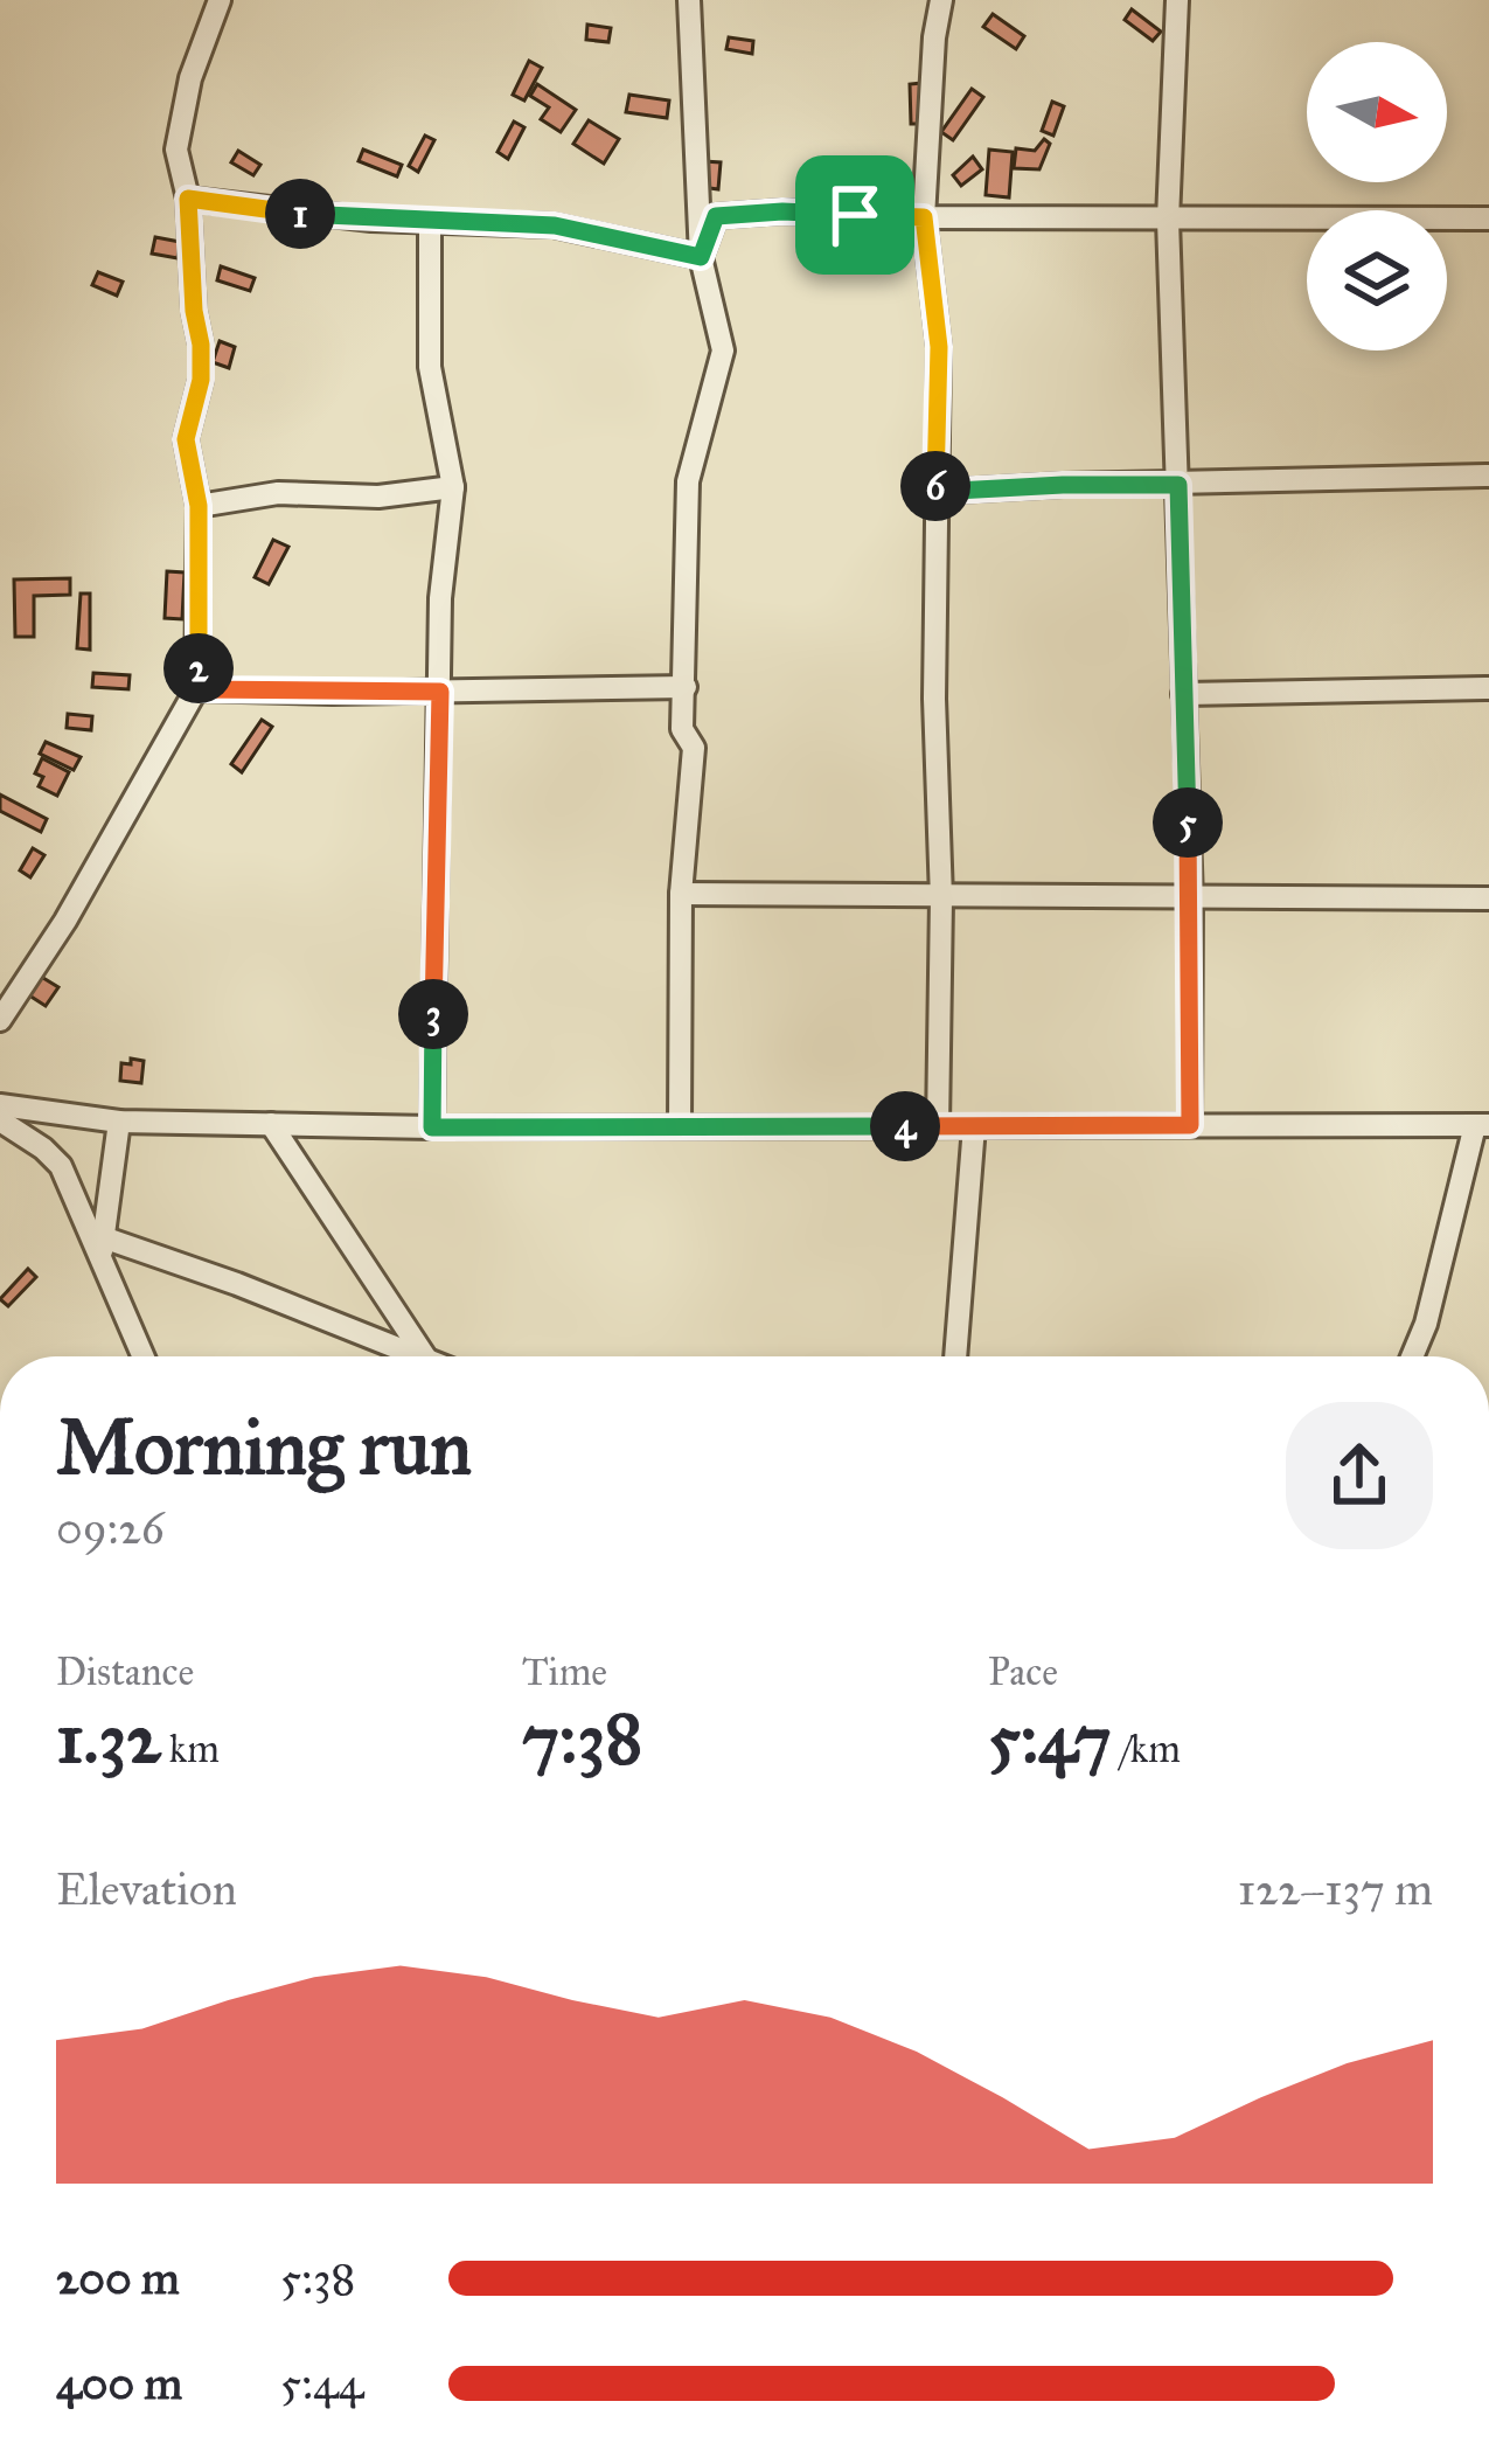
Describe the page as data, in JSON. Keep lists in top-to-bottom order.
{
  "north": "right",
  "page": {
    "pins": [
      "1",
      "6",
      "2",
      "5",
      "3",
      "4"
    ],
    "heading": ["Morning run", "09:26"],
    "stats": [
      ["Distance", "1.32 km"],
      ["Time", "7:38"],
      ["Pace", "5:47 /km"]
    ],
    "chart": ["Elevation", "122–137 m"],
    "list": [
      {
        "name": "200 m",
        "note": "5:38"
      },
      {
        "name": "400 m",
        "note": "5:44"
      }
    ]
  }
}
